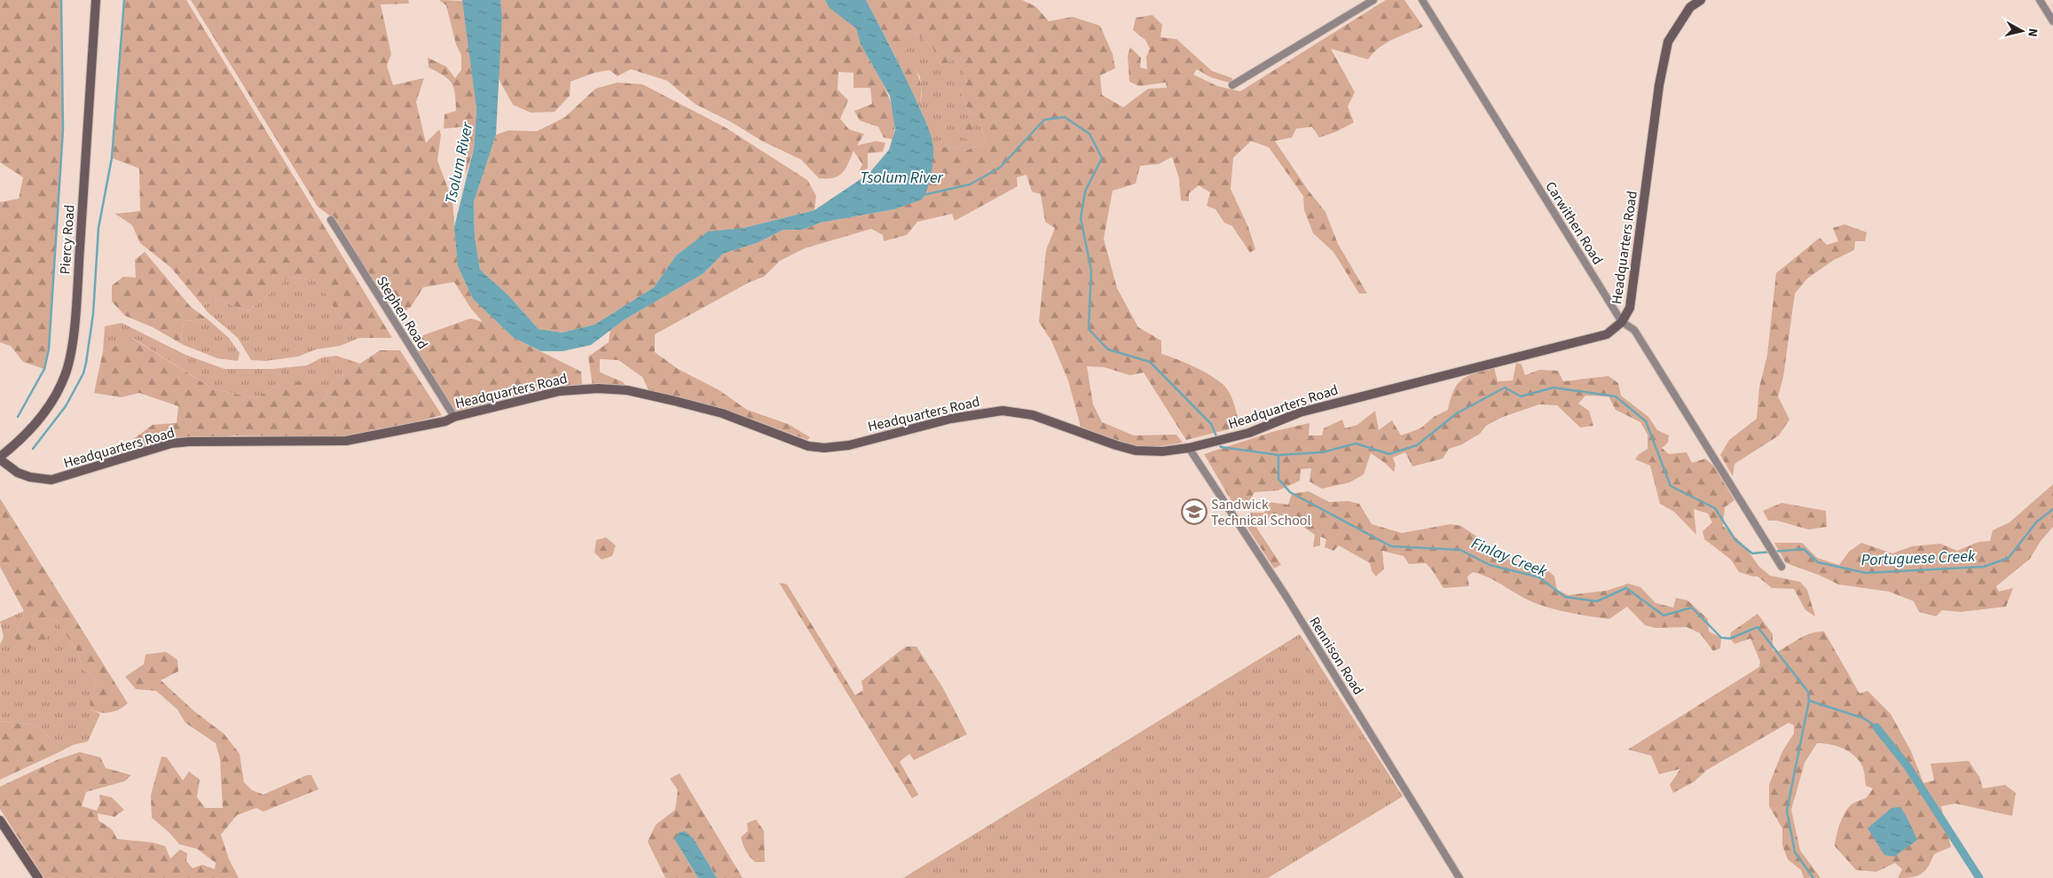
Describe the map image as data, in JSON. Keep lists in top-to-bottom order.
{
  "streets": {
    "street": [
      "Carwithen Road",
      "Piercy Road",
      "Headquarters Road",
      "Stephen Road",
      "Rennison Road"
    ]
  },
  "crossings": [
    ["Carwithen Road", "Headquarters Road"],
    ["Piercy Road", "Headquarters Road"],
    ["Headquarters Road", "Stephen Road"],
    ["Headquarters Road", "Rennison Road"]
  ],
  "water": ["Tsolum River", "Finlay Creek", "Portuguese Creek"],
  "places": {
    "school or university": ["Sandwick Technical School"]
  },
  "north": "right"
}
